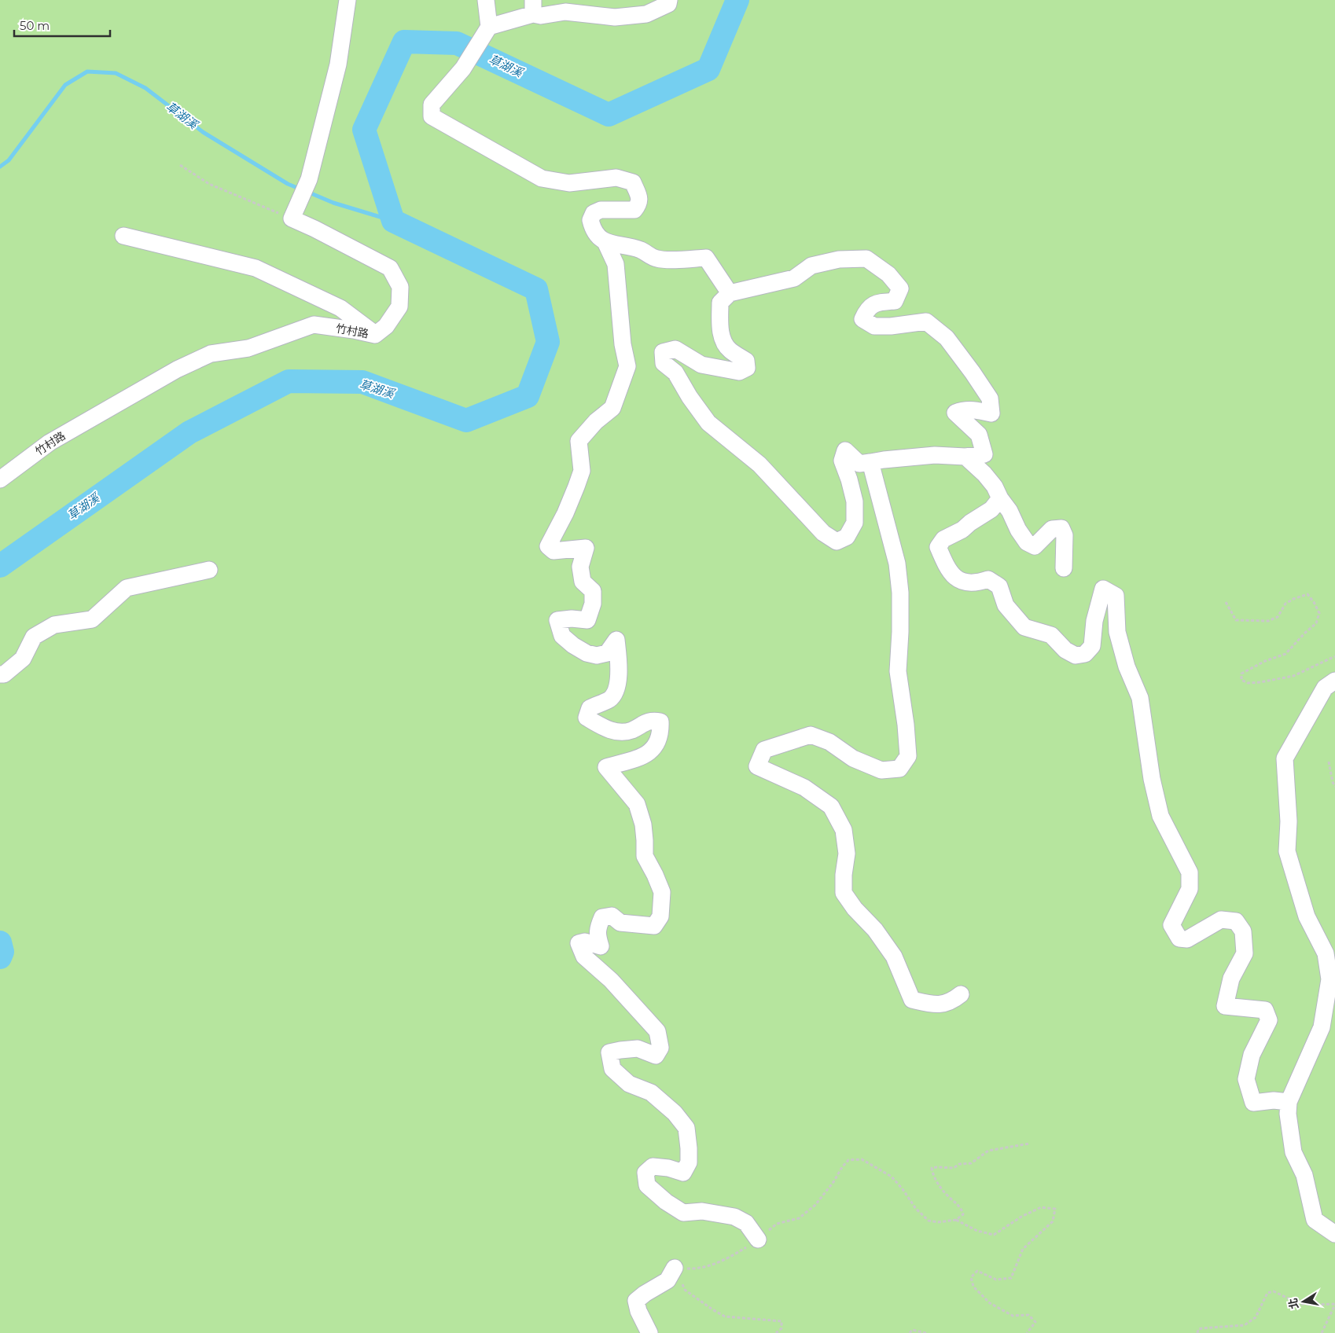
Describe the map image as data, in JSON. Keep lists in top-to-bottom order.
{
  "streets": {
    "street": ["竹村路"]
  },
  "water": ["草湖溪"],
  "scale_bar": "50 m",
  "north": "left"
}
